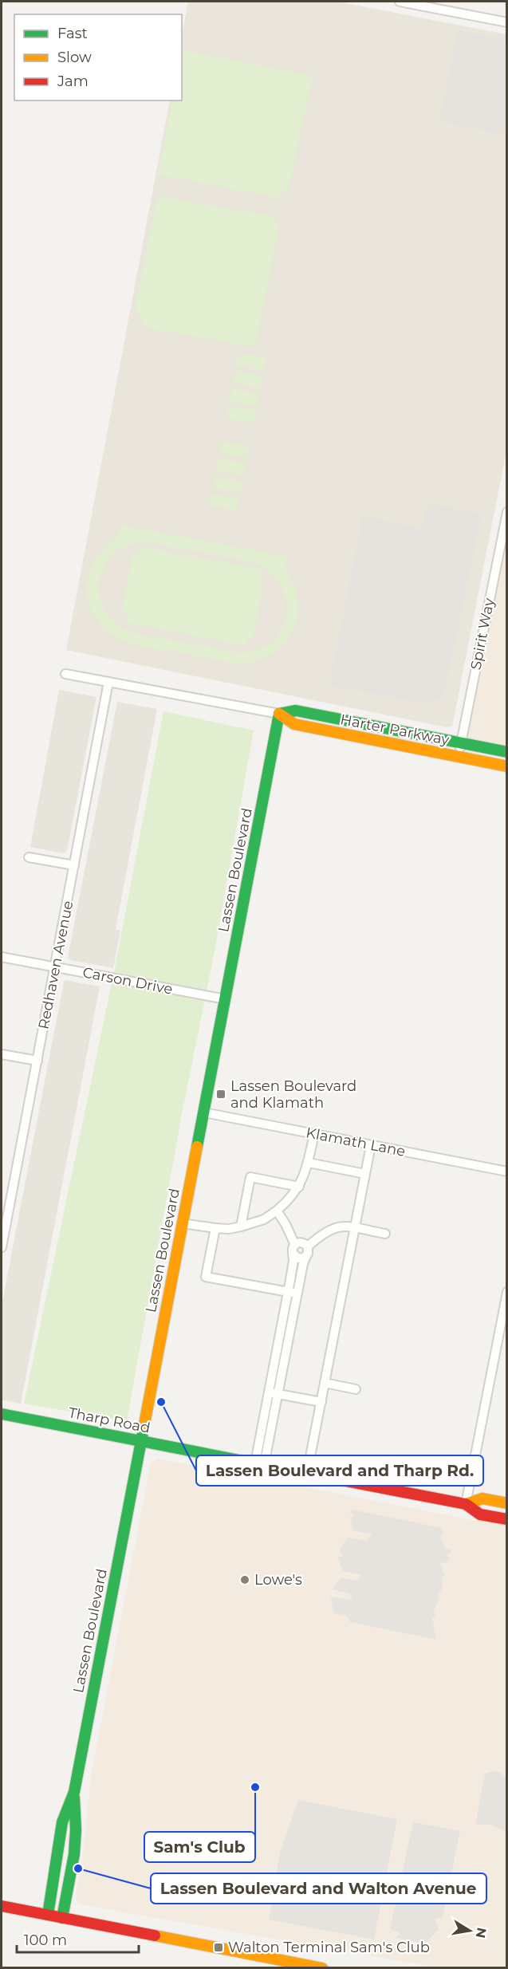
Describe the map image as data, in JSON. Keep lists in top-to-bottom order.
{
  "streets": {
    "street": [
      "Spirit Way",
      "Harter Parkway",
      "Lassen Boulevard",
      "Redhaven Avenue",
      "Carson Drive",
      "Klamath Lane",
      "Tharp Road"
    ]
  },
  "crossings": [
    ["Spirit Way", "Harter Parkway"],
    ["Harter Parkway", "Lassen Boulevard"],
    ["Harter Parkway", "Redhaven Avenue"],
    ["Lassen Boulevard", "Carson Drive"],
    ["Lassen Boulevard", "Klamath Lane"],
    ["Lassen Boulevard", "Tharp Road"],
    ["Redhaven Avenue", "Carson Drive"]
  ],
  "places": {
    "transit": ["Lassen Boulevard and Klamath", "Walton Terminal Sam's Club"],
    "other": [
      "Lassen Boulevard and Tharp Rd.",
      "Lowe's",
      "Sam's Club",
      "Lassen Boulevard and Walton Avenue"
    ]
  },
  "legend": ["Fast", "Slow", "Jam"],
  "scale_bar": "100 m",
  "north": "right"
}
